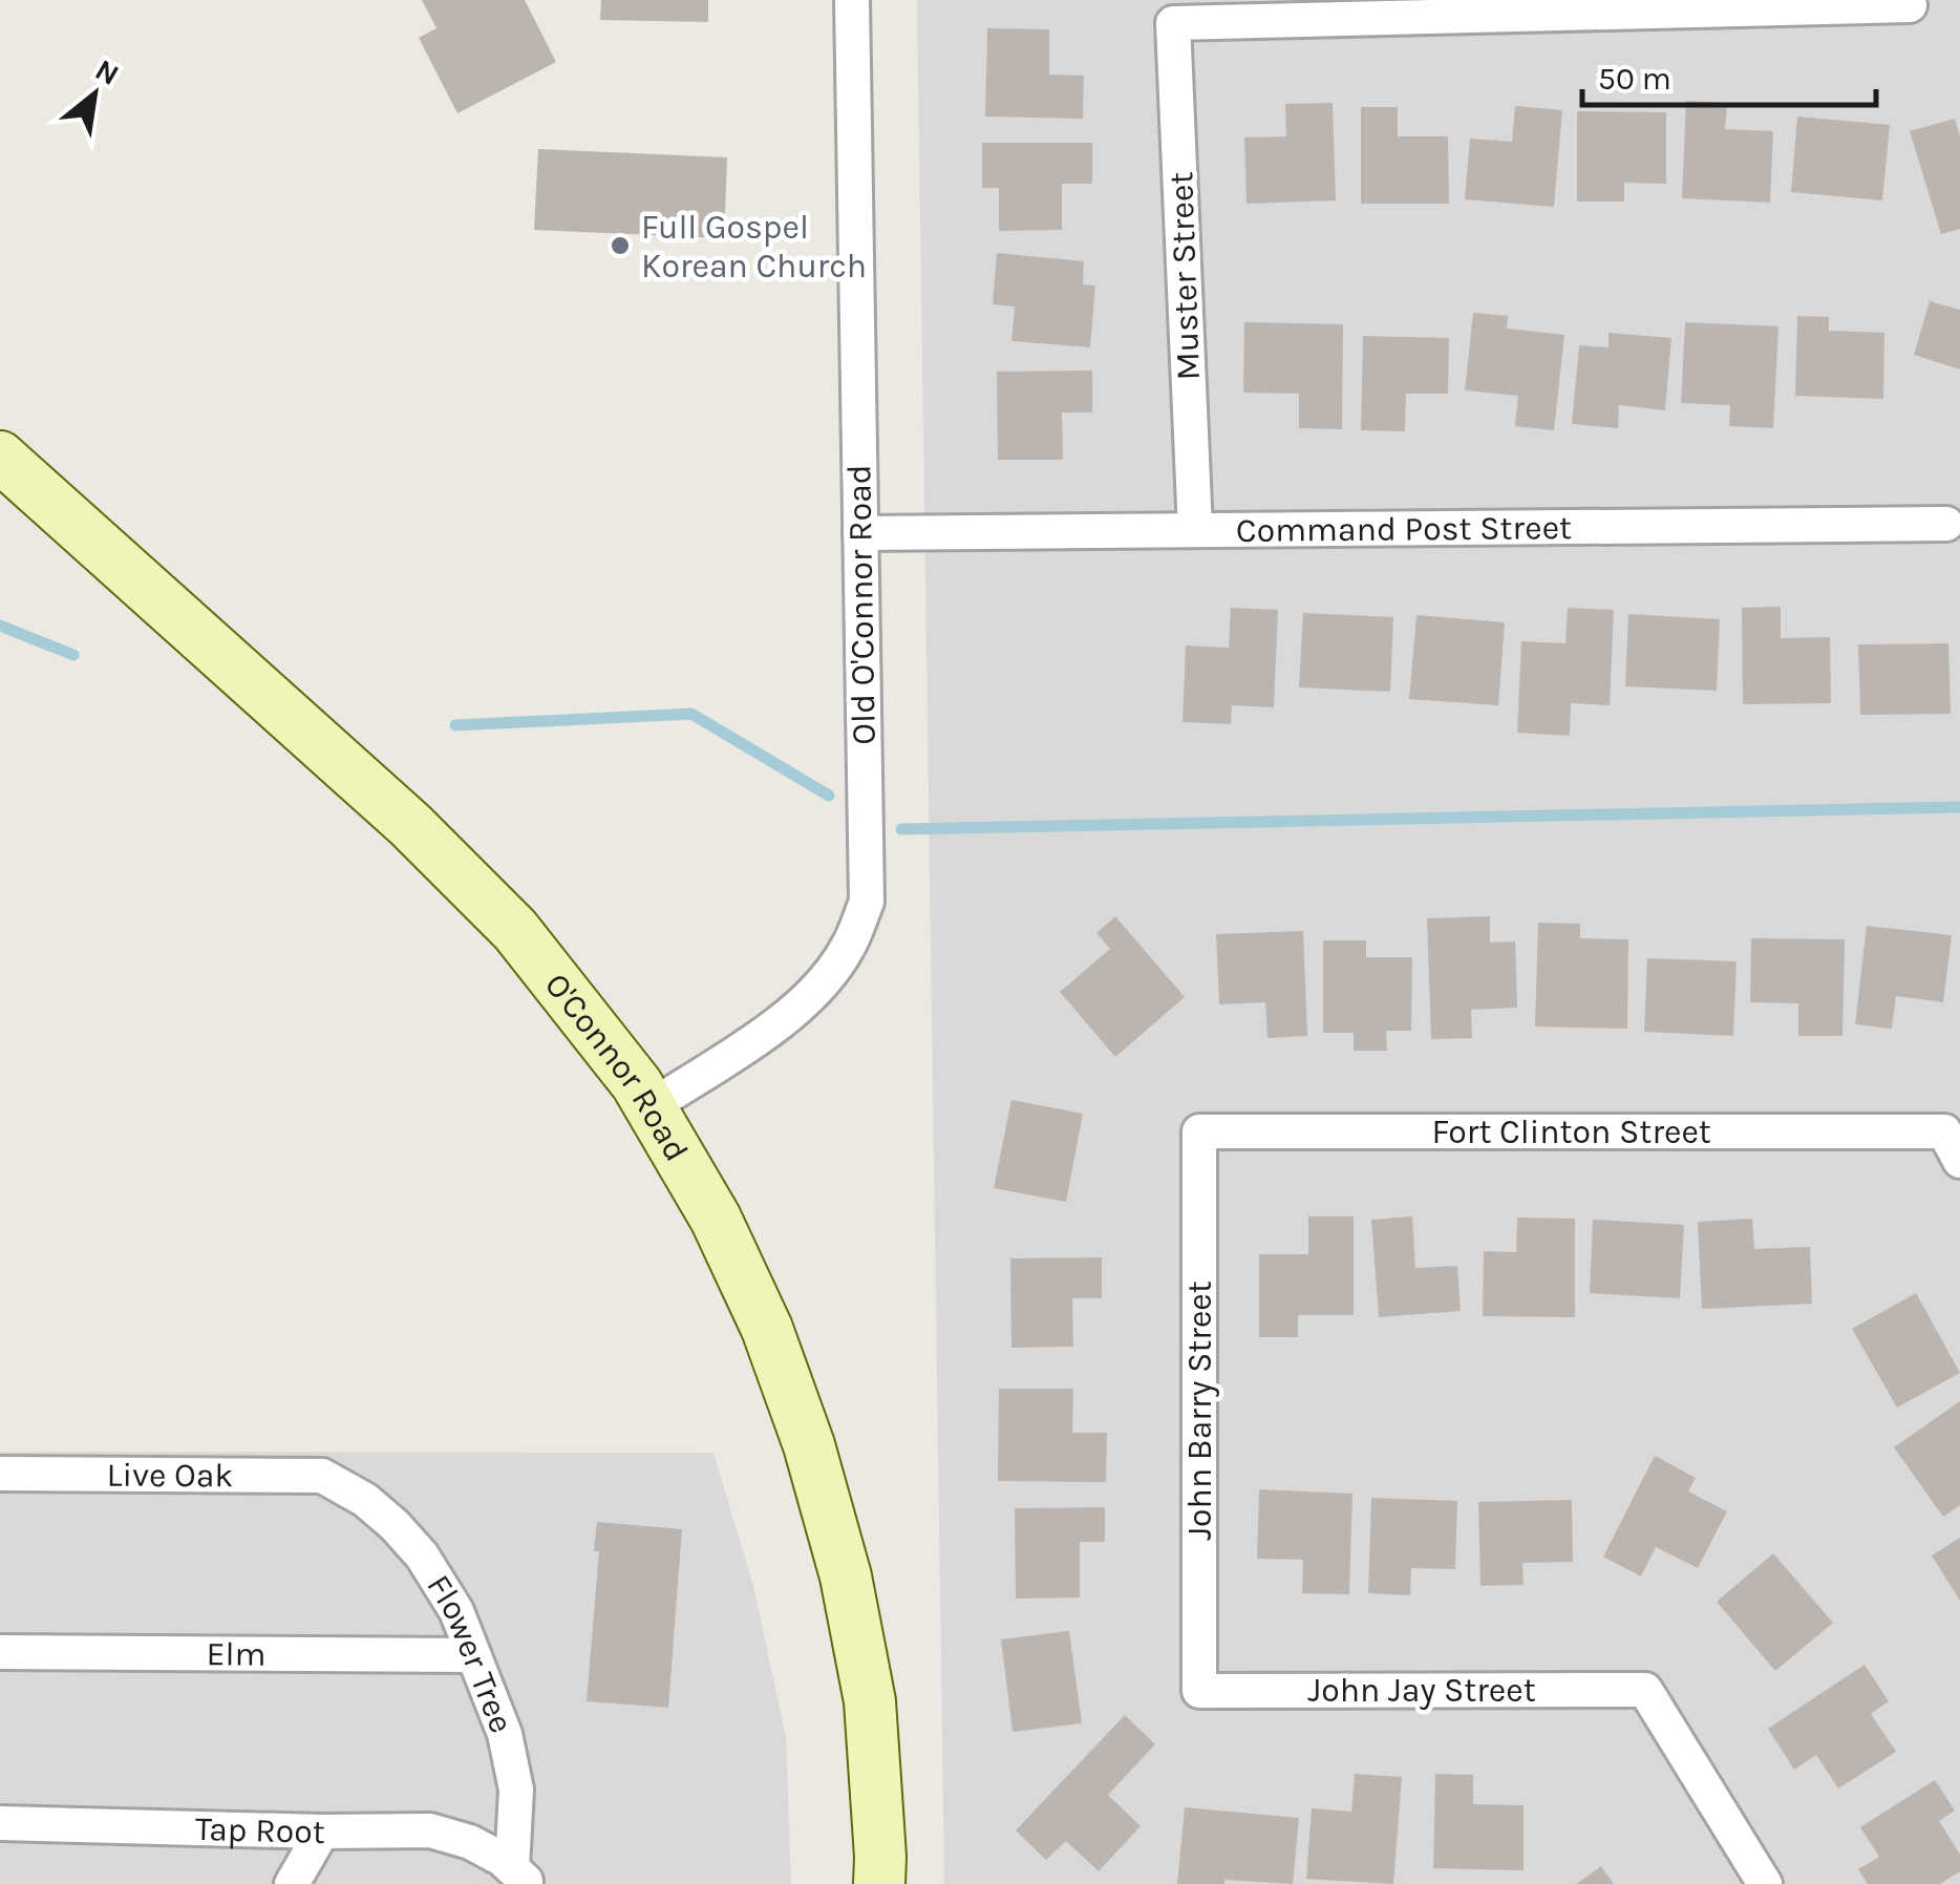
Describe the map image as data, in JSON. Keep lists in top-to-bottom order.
{
  "streets": {
    "main road": ["O'Connor Road"],
    "street": [
      "Muster Street",
      "Command Post Street",
      "Old O'Connor Road",
      "Fort Clinton Street",
      "John Barry Street",
      "Live Oak",
      "Elm",
      "Flower Tree",
      "John Jay Street",
      "Tap Root"
    ]
  },
  "crossings": [
    ["Muster Street", "Command Post Street"],
    ["Command Post Street", "Old O'Connor Road"],
    ["Old O'Connor Road", "O'Connor Road"],
    ["Fort Clinton Street", "John Barry Street"],
    ["John Barry Street", "John Jay Street"],
    ["Live Oak", "Flower Tree"],
    ["Elm", "Flower Tree"],
    ["Flower Tree", "Tap Root"]
  ],
  "places": ["Full Gospel Korean Church"],
  "scale_bar": "50 m",
  "north": "top right"
}
